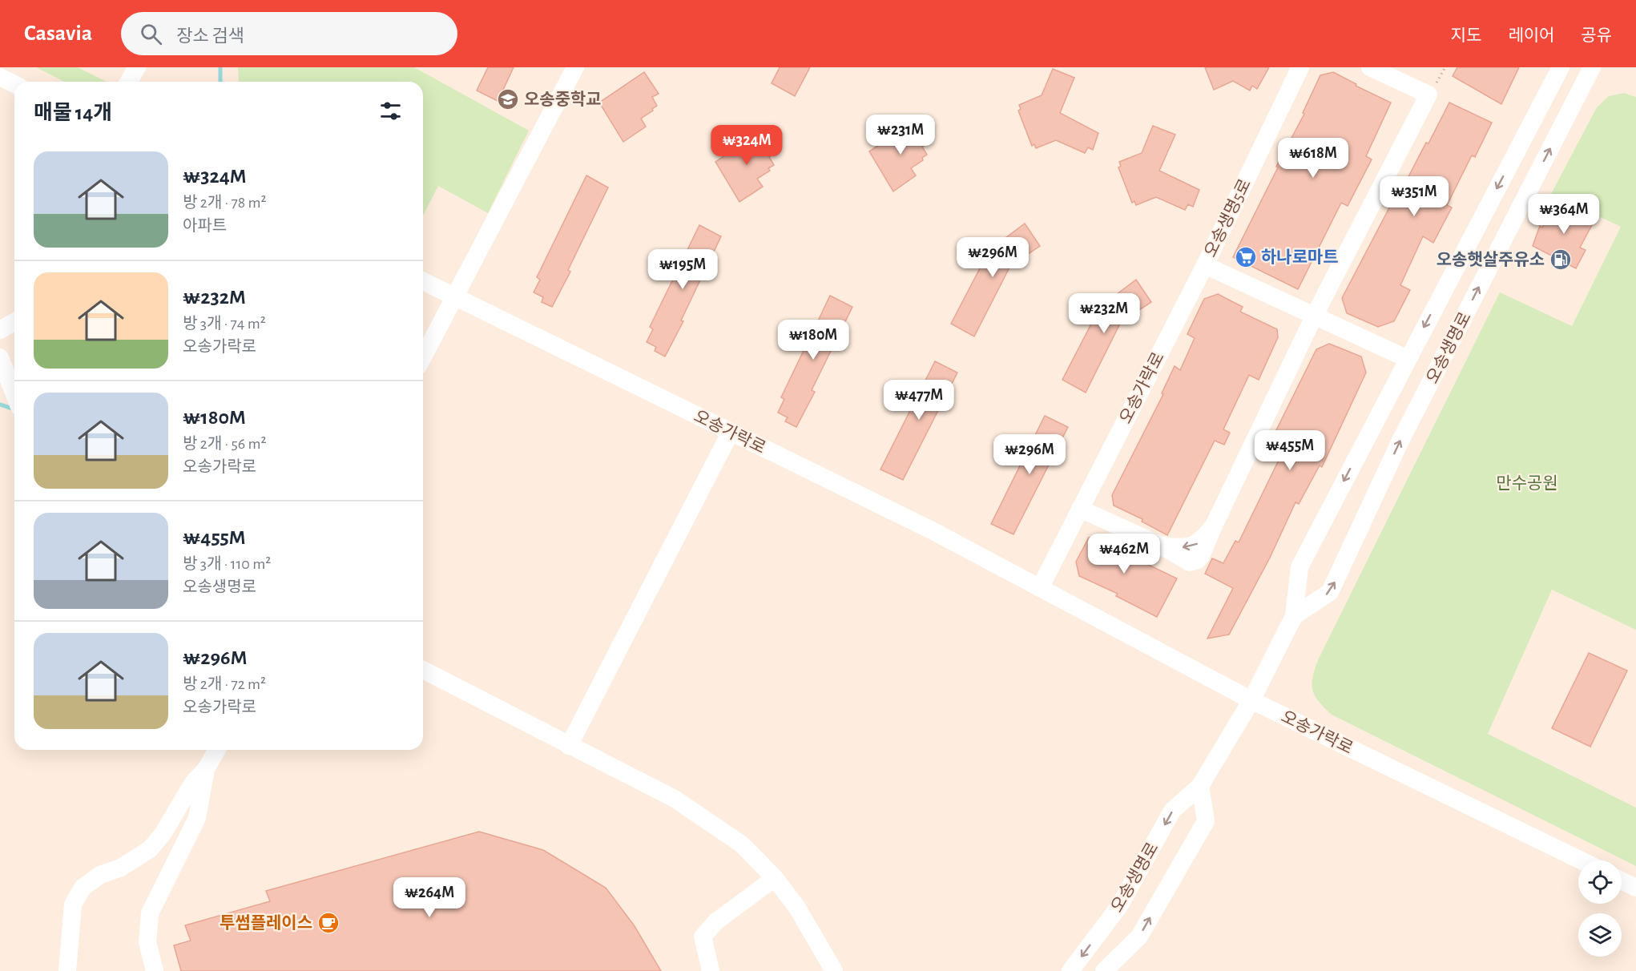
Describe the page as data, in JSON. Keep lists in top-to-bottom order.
{
  "streets": {
    "street": ["오송생명5로", "오송생명로", "오송가락로"]
  },
  "crossings": [
    ["오송생명5로", "오송생명로"],
    ["오송생명5로", "오송가락로"],
    ["오송생명로", "오송가락로"]
  ],
  "parks": ["만수공원"],
  "places": {
    "school or university": ["오송중학교"],
    "supermarket": ["하나로마트"],
    "fuel station": ["오송햇살주유소"],
    "cafe": ["투썸플레이스"]
  },
  "page": {
    "header": "Casavia",
    "search": "장소 검색",
    "nav": ["지도", "레이어", "공유"],
    "heading": "매물 14개",
    "price": [
      "₩231M",
      "₩324M",
      "₩618M",
      "₩351M",
      "₩364M",
      "₩296M",
      "₩195M",
      "₩232M",
      "₩180M",
      "₩477M",
      "₩455M",
      "₩296M",
      "₩462M",
      "₩264M"
    ],
    "list": [
      {
        "name": "₩324M",
        "note": "방 2개 · 78 m² · 아파트"
      },
      {
        "name": "₩232M",
        "note": "방 3개 · 74 m² · 오송가락로"
      },
      {
        "name": "₩180M",
        "note": "방 2개 · 56 m² · 오송가락로"
      },
      {
        "name": "₩455M",
        "note": "방 3개 · 110 m² · 오송생명로"
      },
      {
        "name": "₩296M",
        "note": "방 2개 · 72 m² · 오송가락로"
      }
    ]
  }
}
